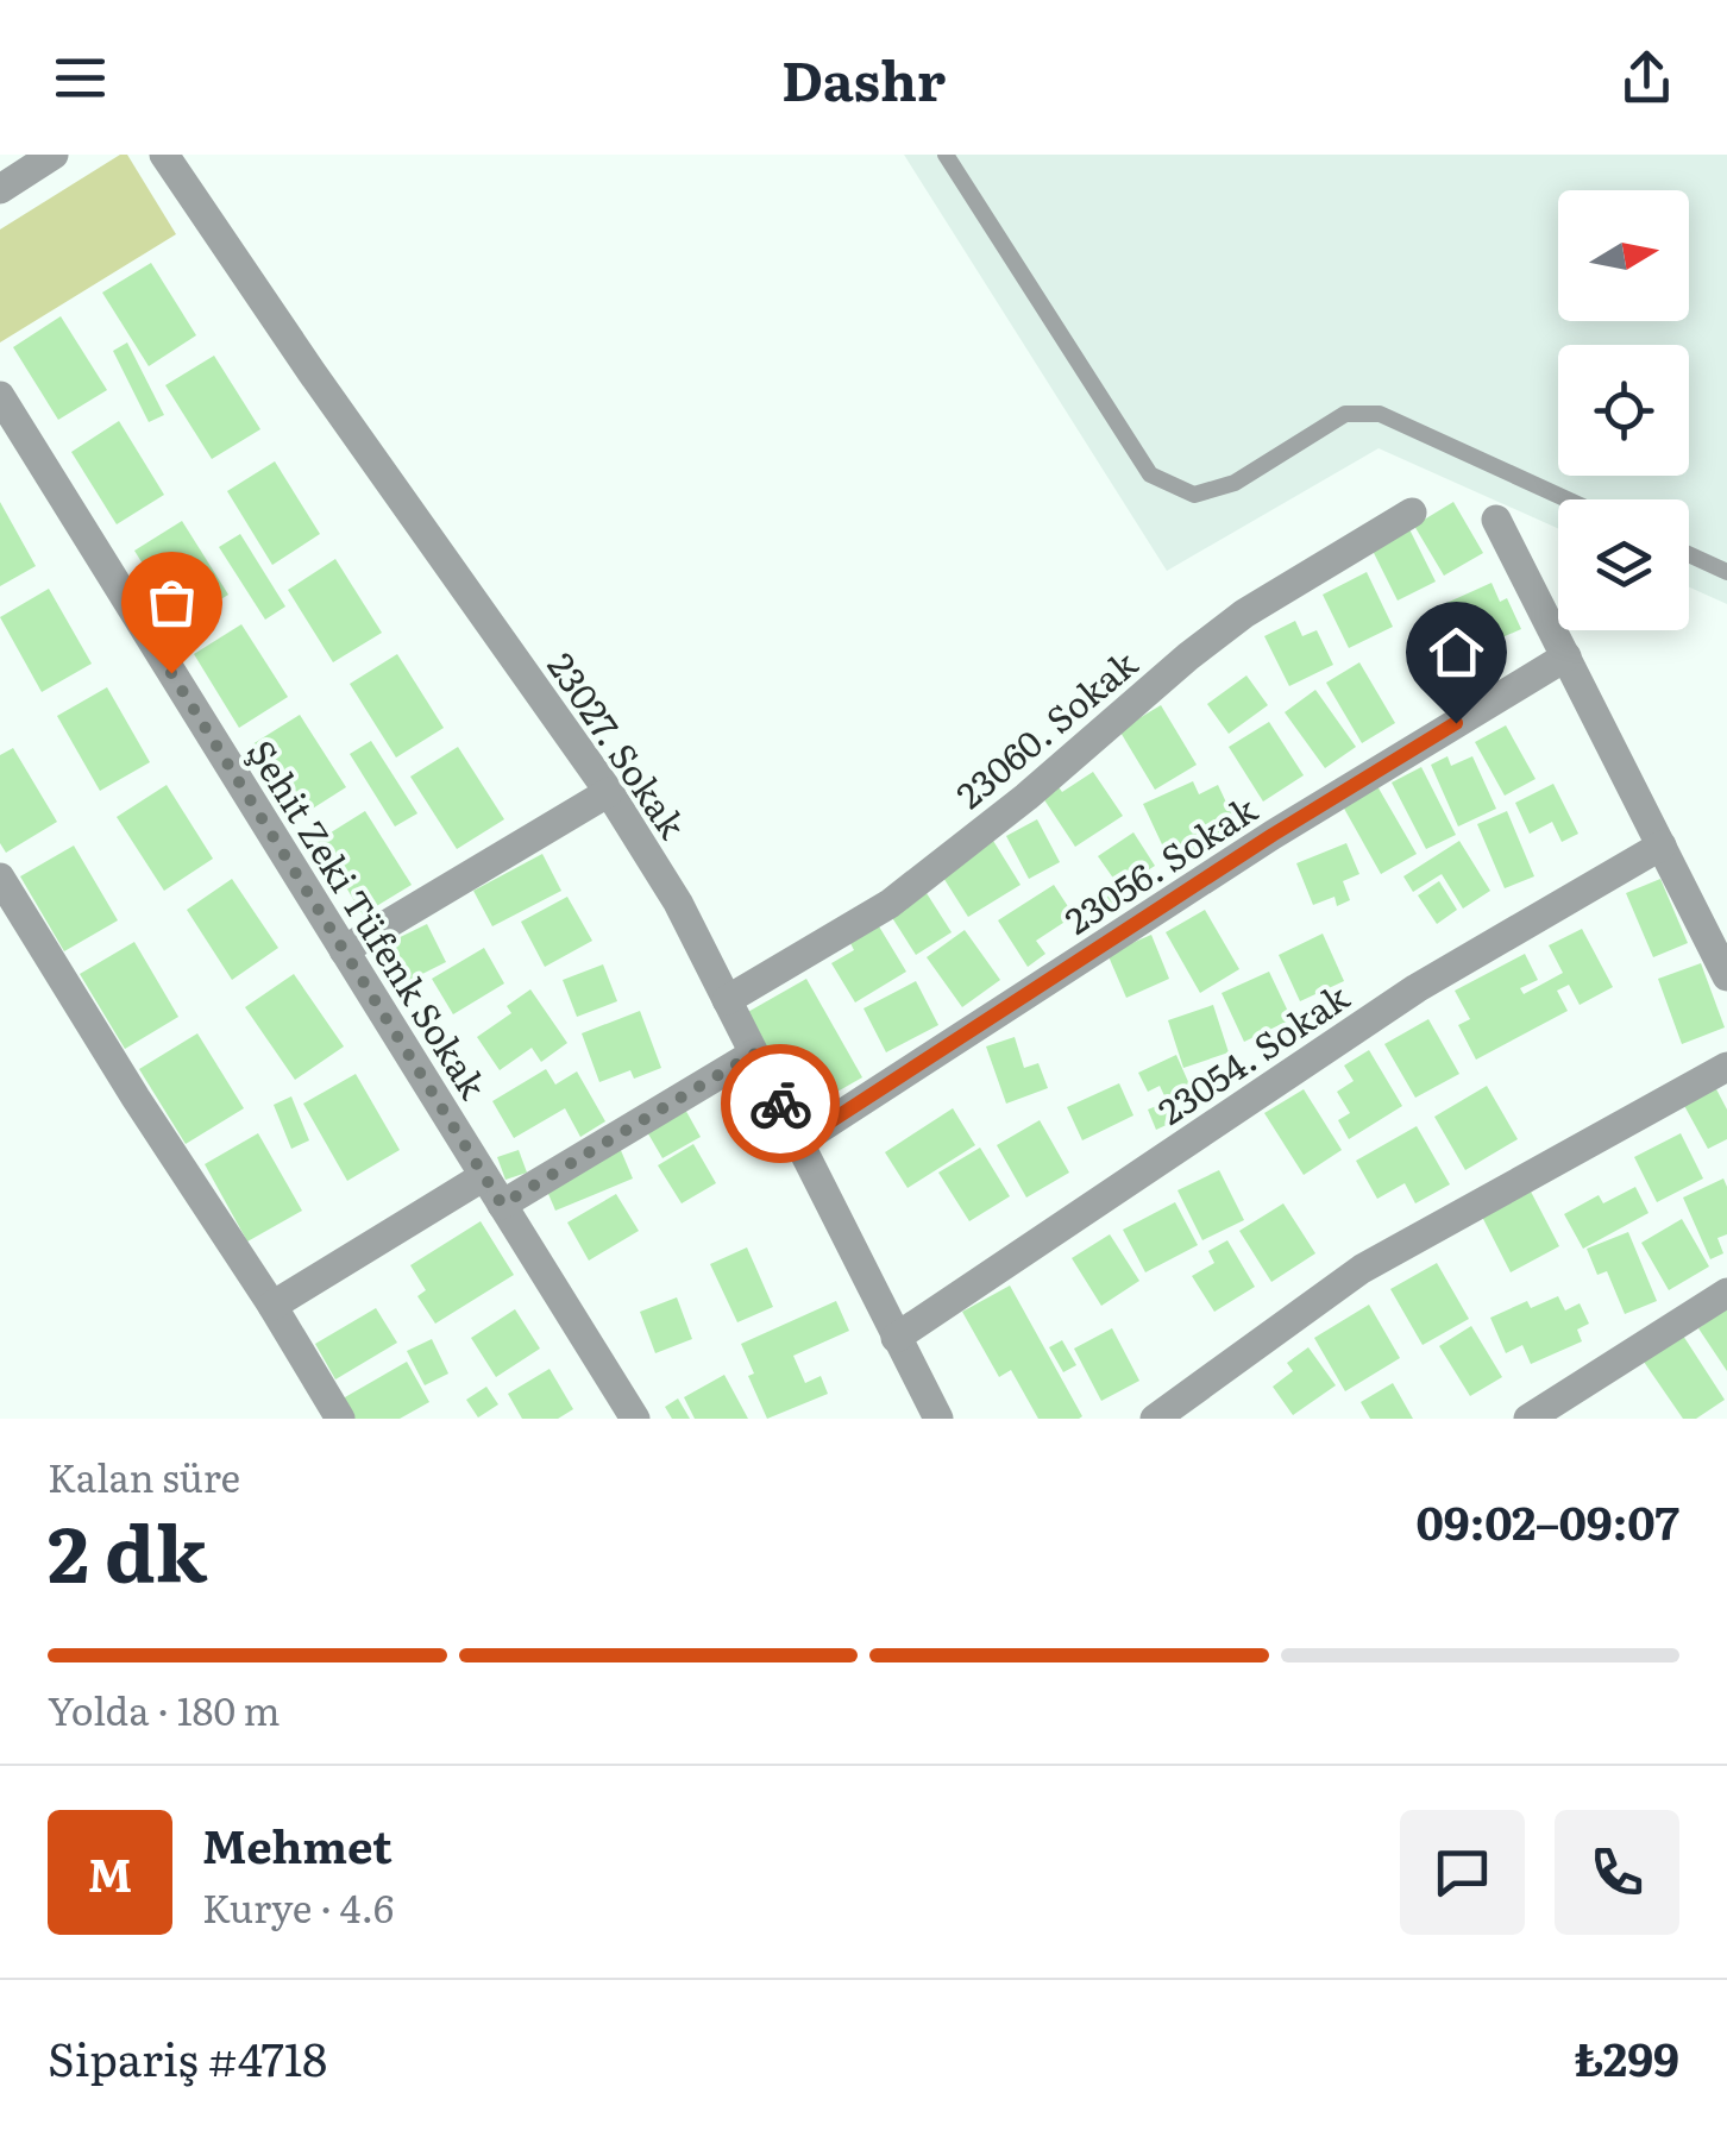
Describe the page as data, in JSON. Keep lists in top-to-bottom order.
{
  "streets": {
    "street": [
      "23060. Sokak",
      "23027. Sokak",
      "23056. Sokak",
      "Şehit Zeki Tüfenk Sokak",
      "23054. Sokak"
    ]
  },
  "crossings": [
    ["23060. Sokak", "23027. Sokak"],
    ["23027. Sokak", "23056. Sokak"],
    ["23027. Sokak", "23054. Sokak"]
  ],
  "north": "right",
  "page": {
    "header": "Dashr",
    "heading": ["2 dk", "Kalan süre", "09:02–09:07"],
    "panel": [
      "Mehmet",
      "Kurye · 4.6",
      "Sipariş #4718",
      "₺299"
    ],
    "bar": "Yolda · 180 m",
    "round": "M"
  }
}
